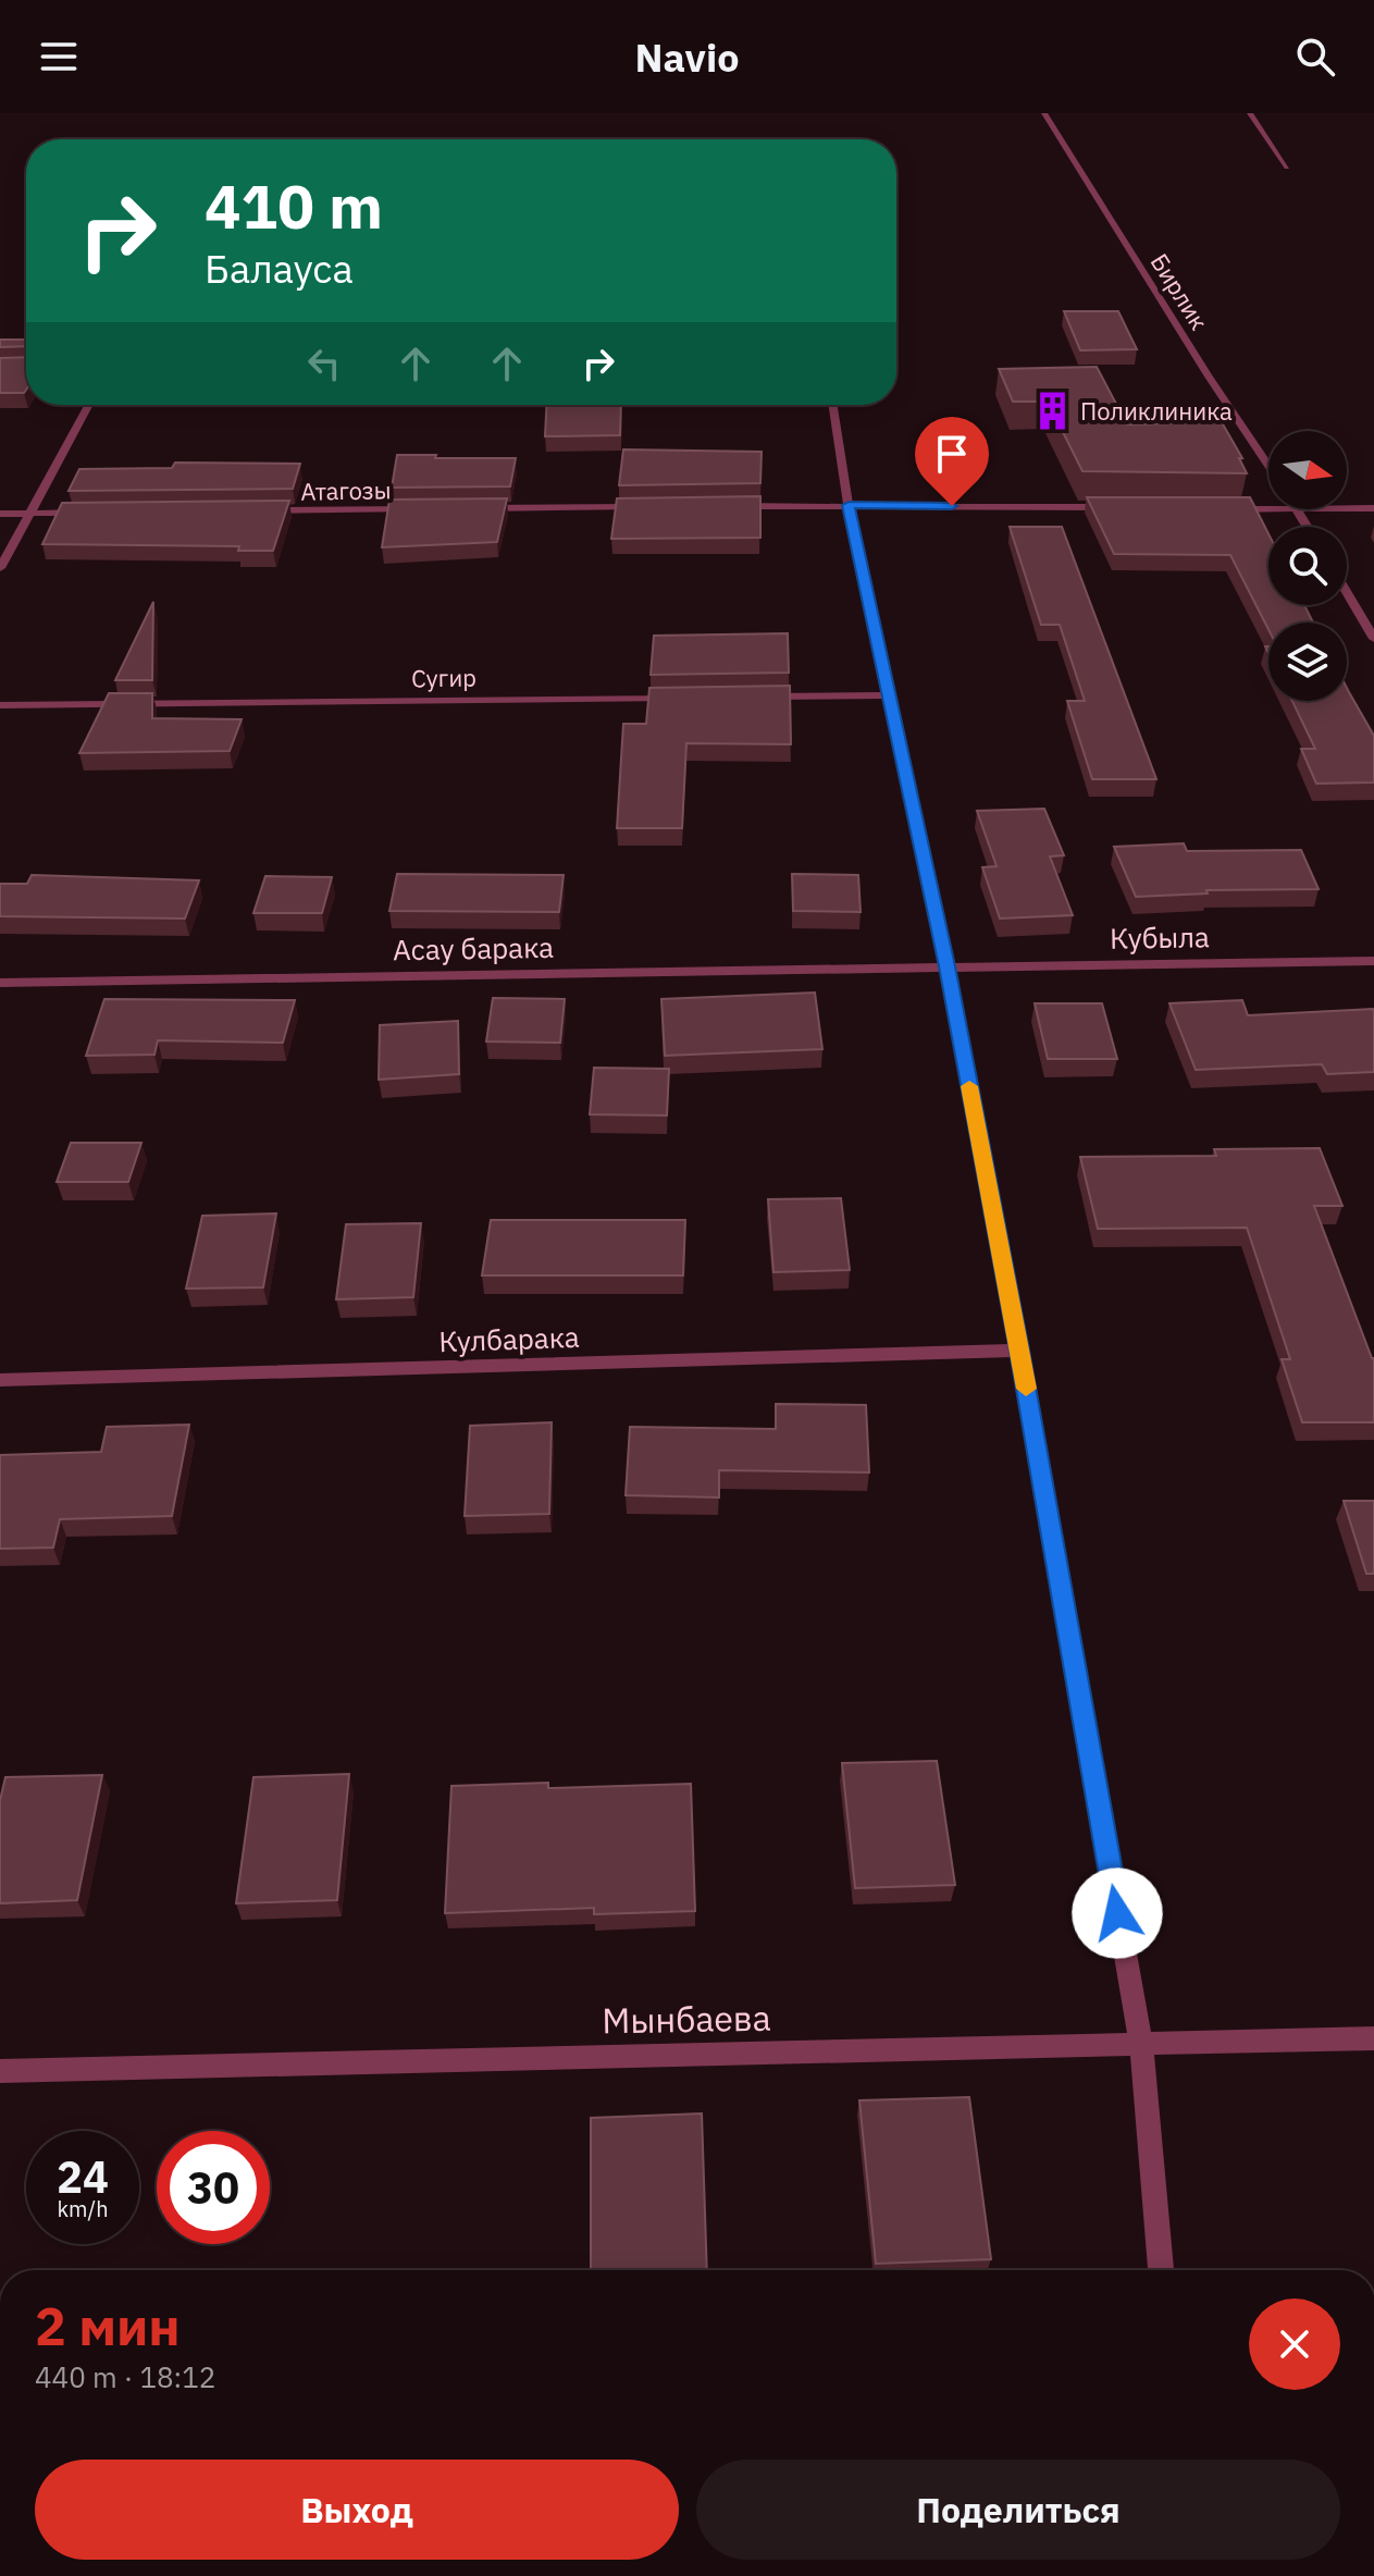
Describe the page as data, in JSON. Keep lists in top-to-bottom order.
{
  "streets": {
    "street": [
      "Бирлик",
      "Атагозы",
      "Сугир",
      "Кубыла",
      "Асау барака",
      "Кулбарака",
      "Мынбаева"
    ]
  },
  "crossings": [
    ["Кубыла", "Асау барака"]
  ],
  "places": {
    "building": ["Поликлиника"]
  },
  "north": "right",
  "page": {
    "header": "Navio",
    "turn": ["410 m", "Балауса"],
    "speed": "24 km/h",
    "limit": "30",
    "heading": ["2 мин", "440 m · 18:12"],
    "buttons": ["Выход", "Поделиться"]
  }
}
